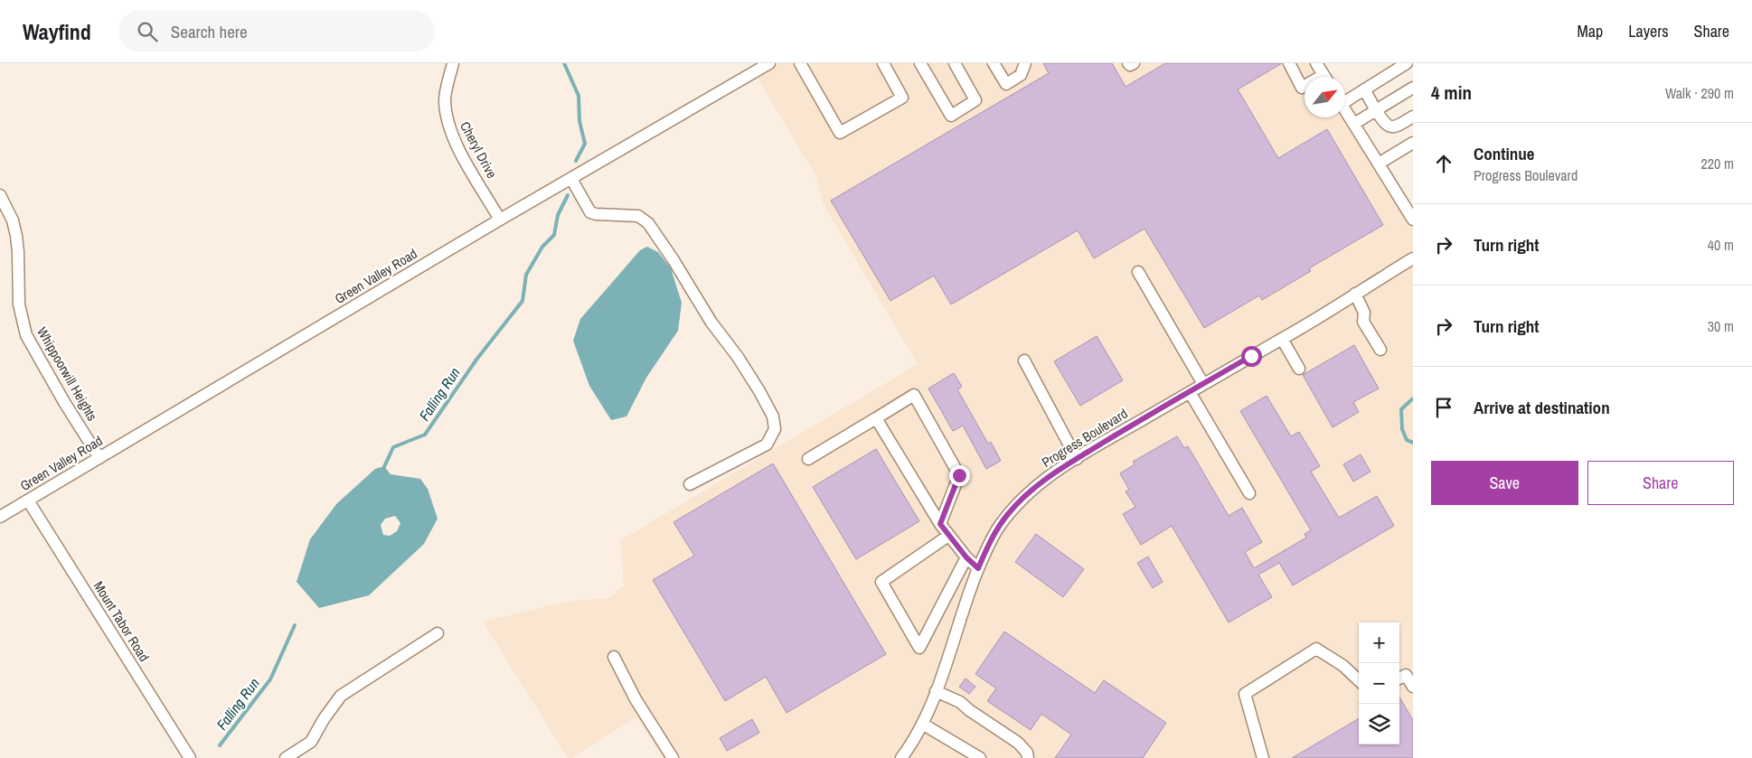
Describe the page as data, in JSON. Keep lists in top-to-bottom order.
{
  "streets": {
    "street": [
      "Cheryl Drive",
      "Green Valley Road",
      "Whippoorwill Heights",
      "Progress Boulevard",
      "Mount Tabor Road"
    ]
  },
  "crossings": [
    ["Cheryl Drive", "Green Valley Road"],
    ["Green Valley Road", "Whippoorwill Heights"],
    ["Green Valley Road", "Mount Tabor Road"]
  ],
  "water": ["Falling Run"],
  "north": "top right",
  "page": {
    "header": "Wayfind",
    "search": "Search here",
    "nav": ["Map", "Layers", "Share"],
    "heading": ["4 min", "Walk · 290 m"],
    "list": [
      ["Continue", "Progress Boulevard", "220 m"],
      ["Turn right", "40 m"],
      ["Turn right", "30 m"],
      "Arrive at destination"
    ],
    "buttons": ["Save", "Share"],
    "map_buttons": ["+", "−"]
  }
}
